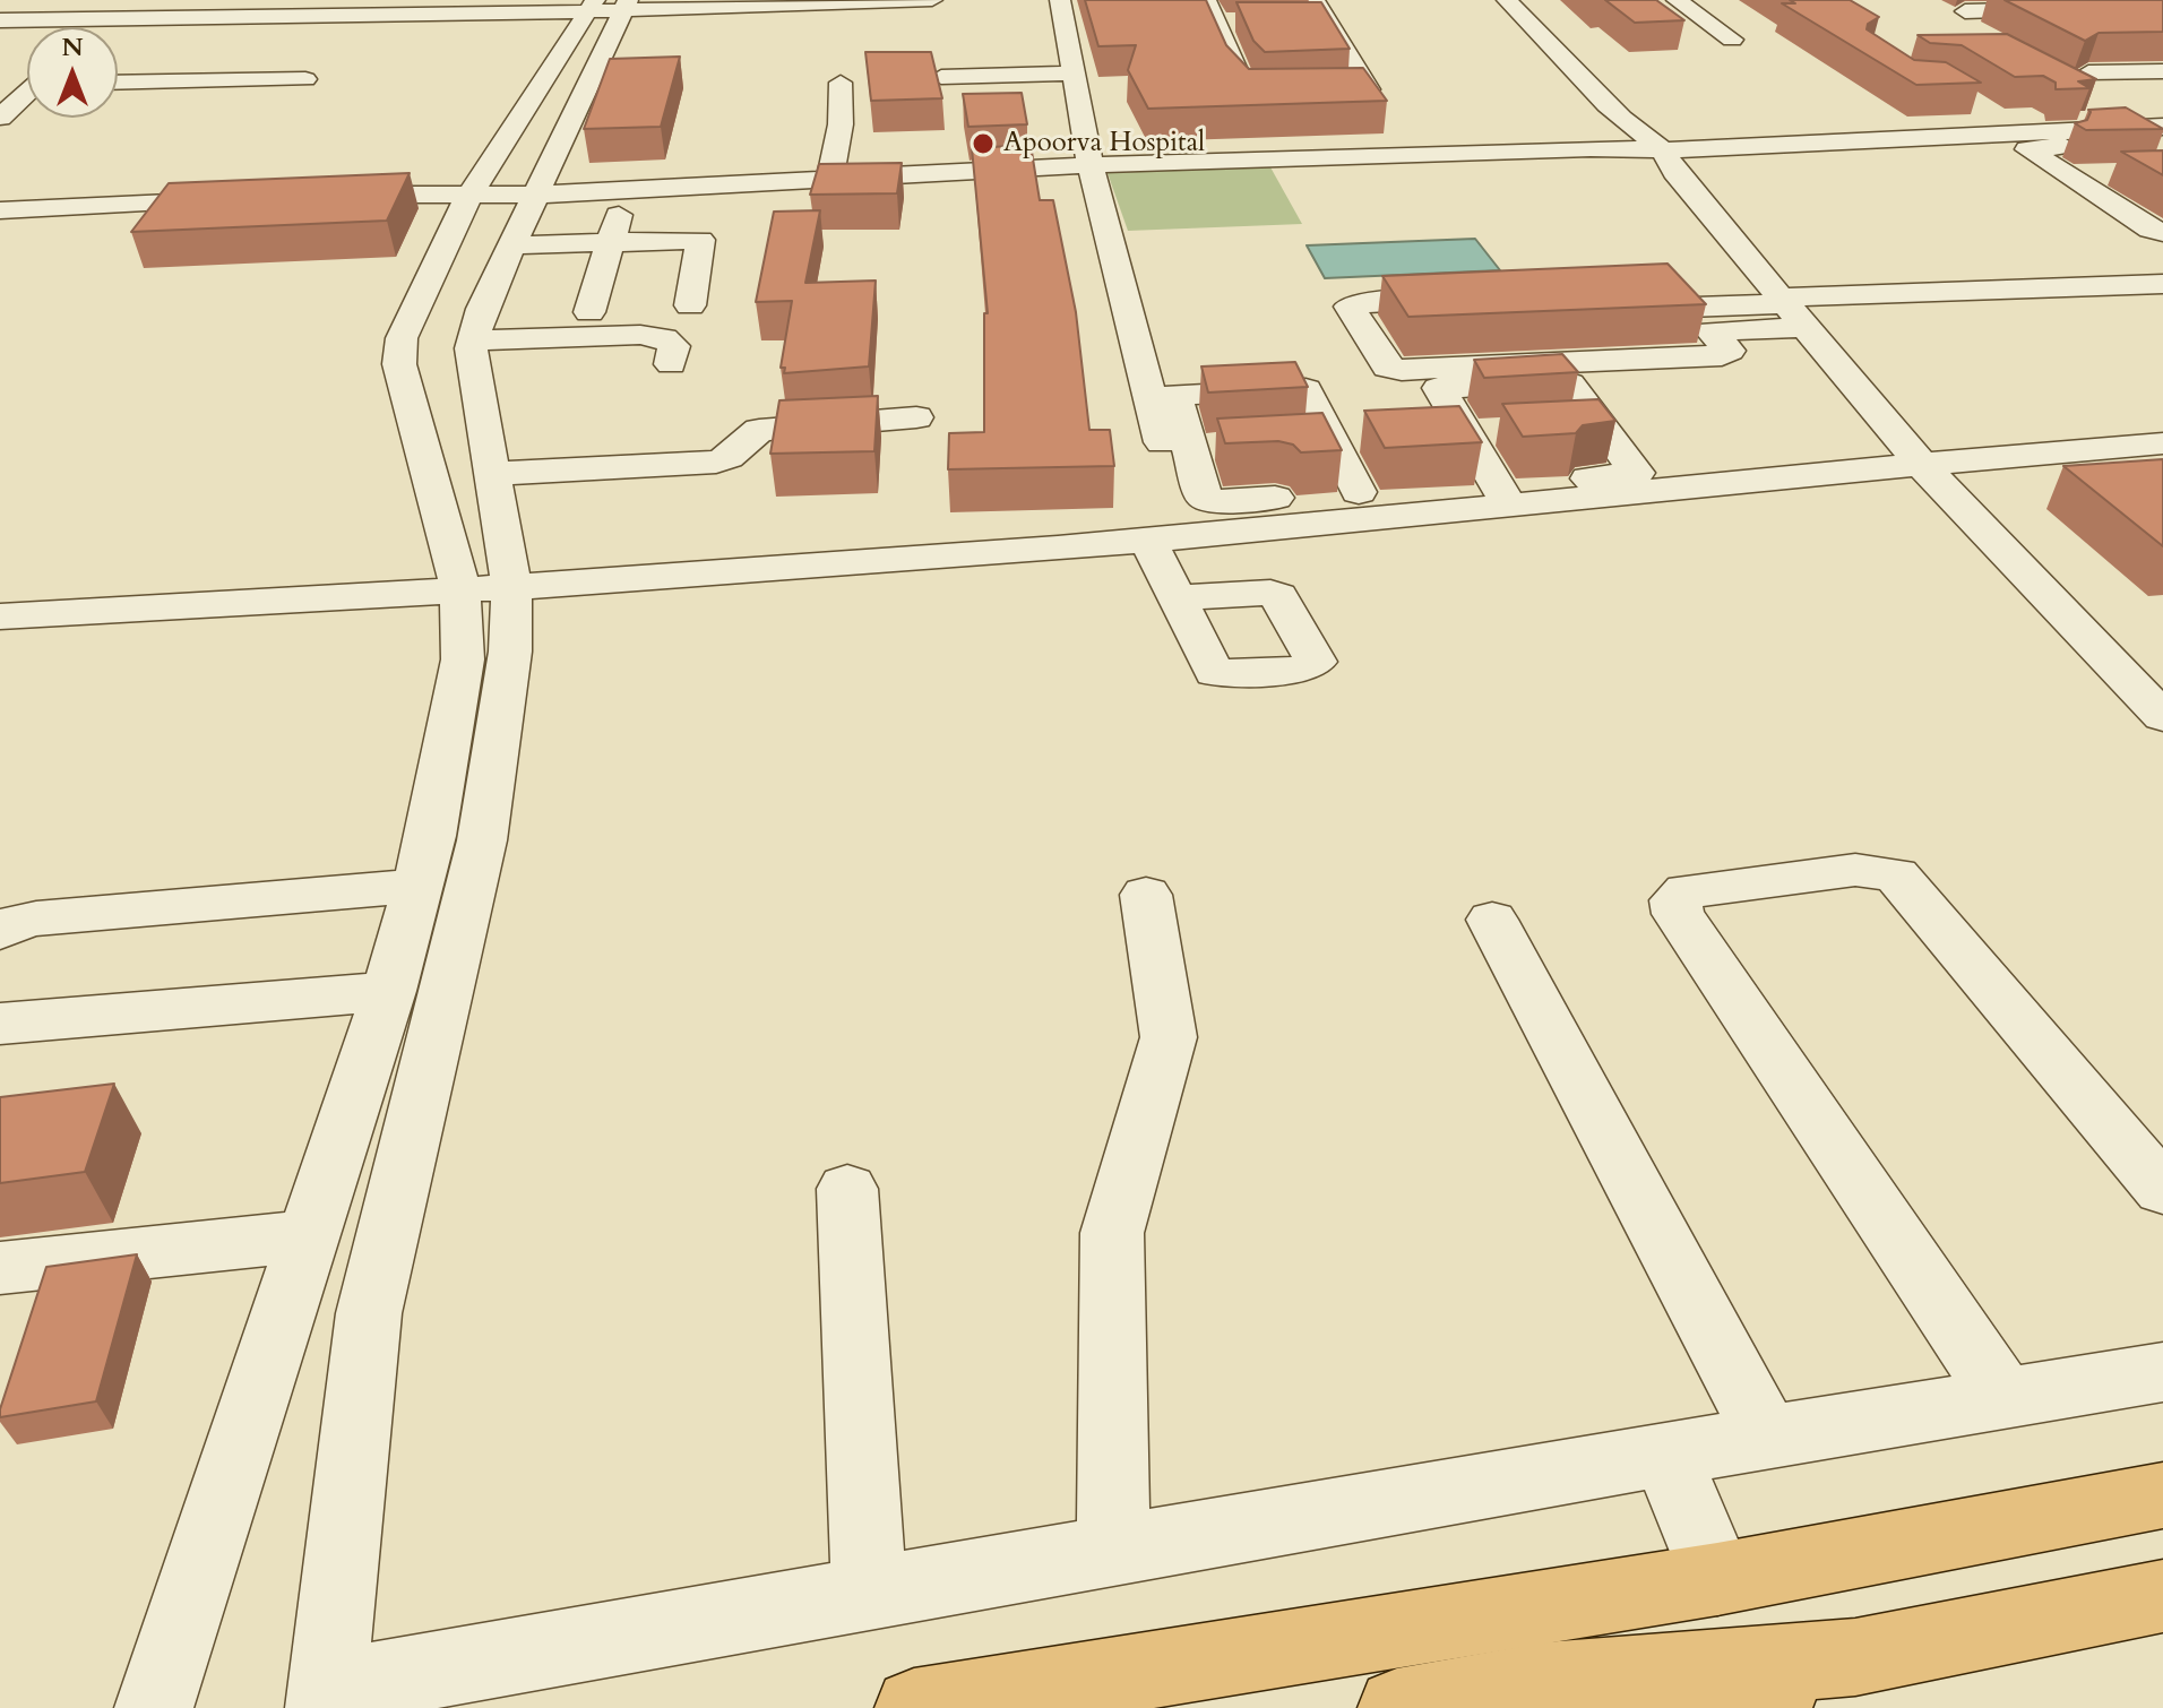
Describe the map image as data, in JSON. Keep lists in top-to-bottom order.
{
  "places": ["Apoorva Hospital"],
  "north": "top"
}
